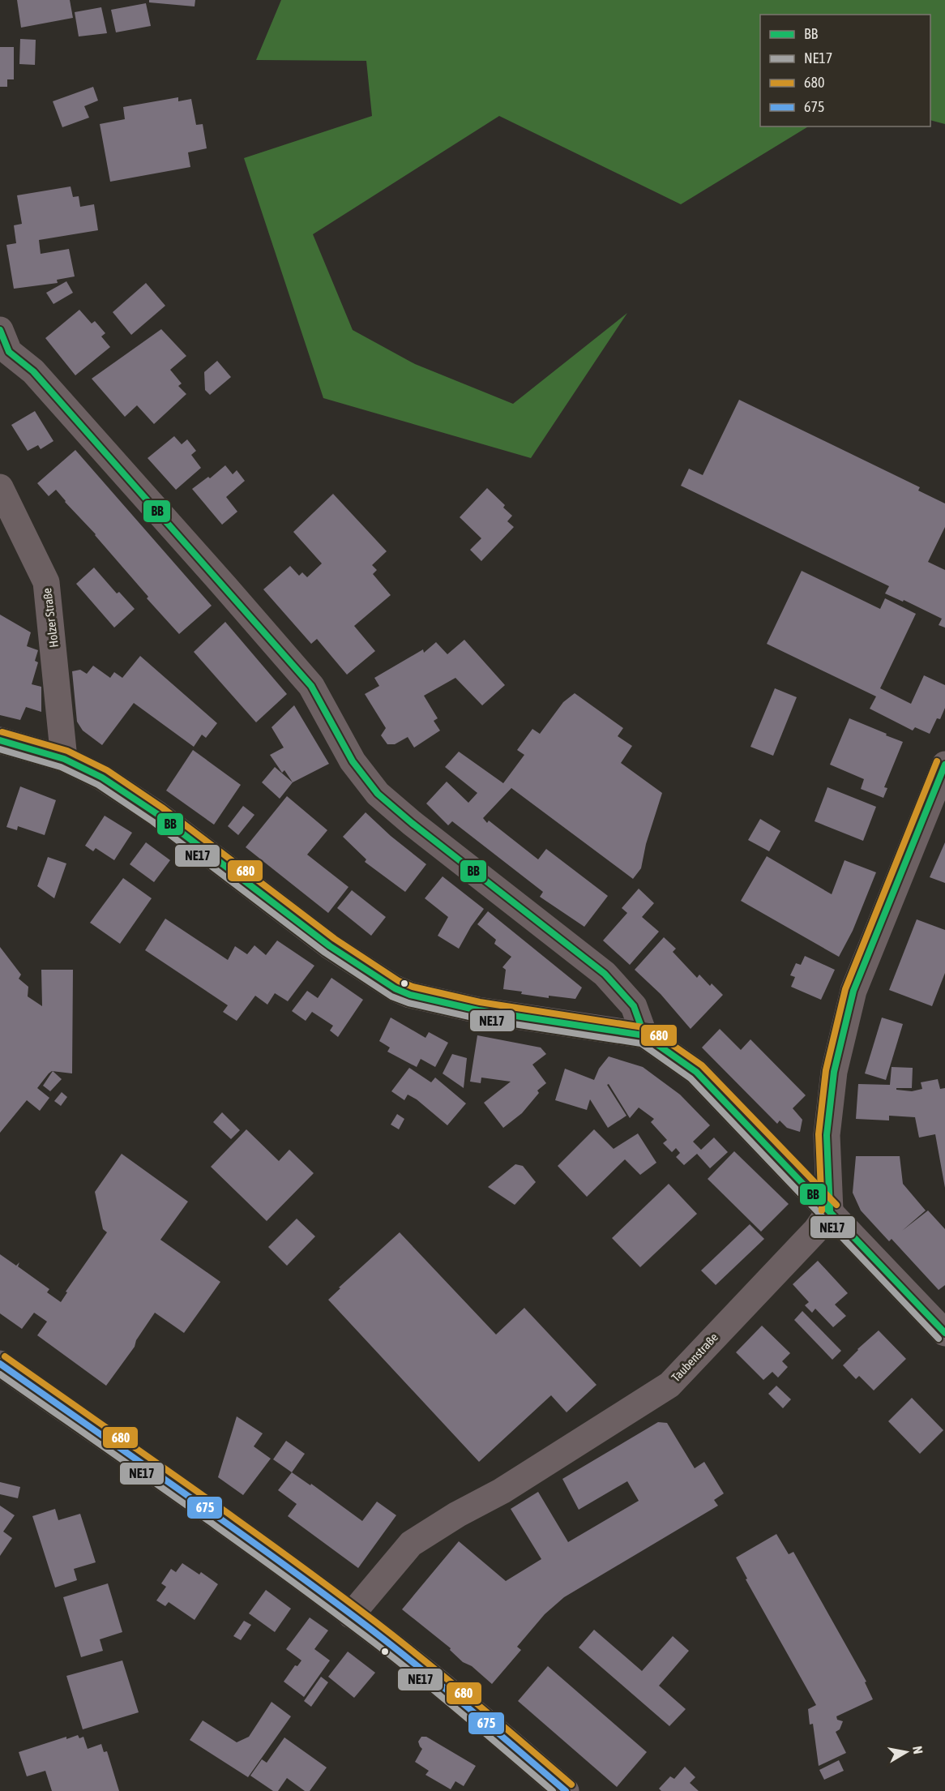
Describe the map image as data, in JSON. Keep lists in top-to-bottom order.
{
  "streets": {
    "street": ["Holzer Straße", "Taubenstraße"]
  },
  "lines": [
    "transit line BB",
    "transit line 680",
    "transit line NE17",
    "transit line 675"
  ],
  "legend": [
    "BB",
    "NE17",
    "680",
    "675"
  ],
  "north": "right"
}
